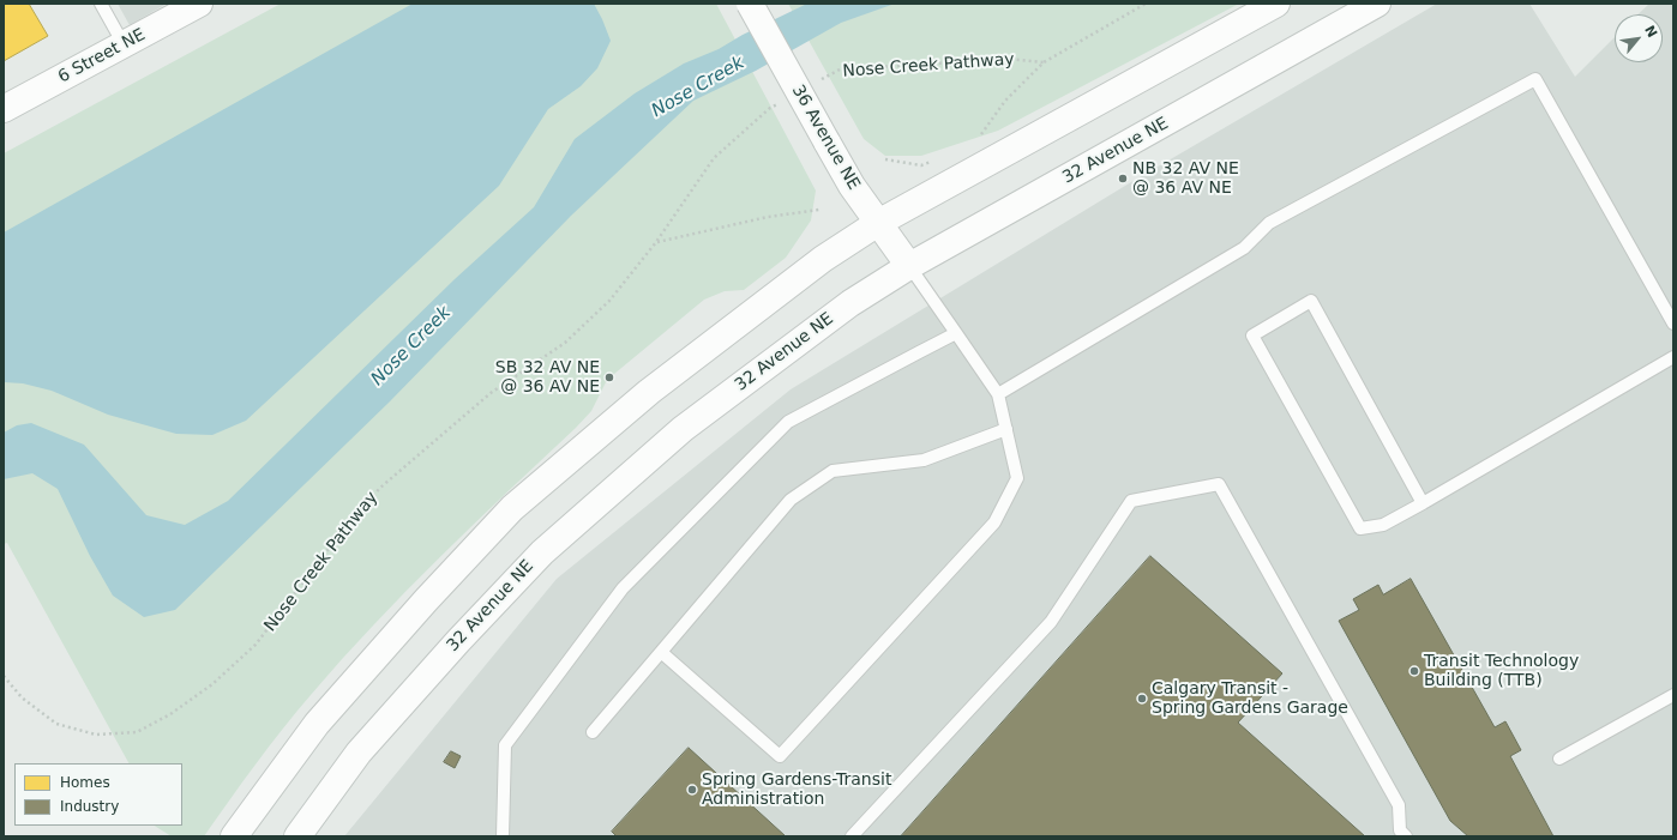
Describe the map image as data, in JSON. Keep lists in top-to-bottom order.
{
  "streets": {
    "main road": ["6 Street NE", "36 Avenue NE", "32 Avenue NE"],
    "path": ["Nose Creek Pathway"]
  },
  "crossings": [
    ["36 Avenue NE", "32 Avenue NE"]
  ],
  "water": ["Nose Creek"],
  "places": [
    "NB 32 AV NE @ 36 AV NE",
    "SB 32 AV NE @ 36 AV NE",
    "Transit Technology Building (TTB)",
    "Calgary Transit - Spring Gardens Garage",
    "Spring Gardens-Transit Administration"
  ],
  "legend": ["Homes", "Industry"],
  "north": "top right"
}
